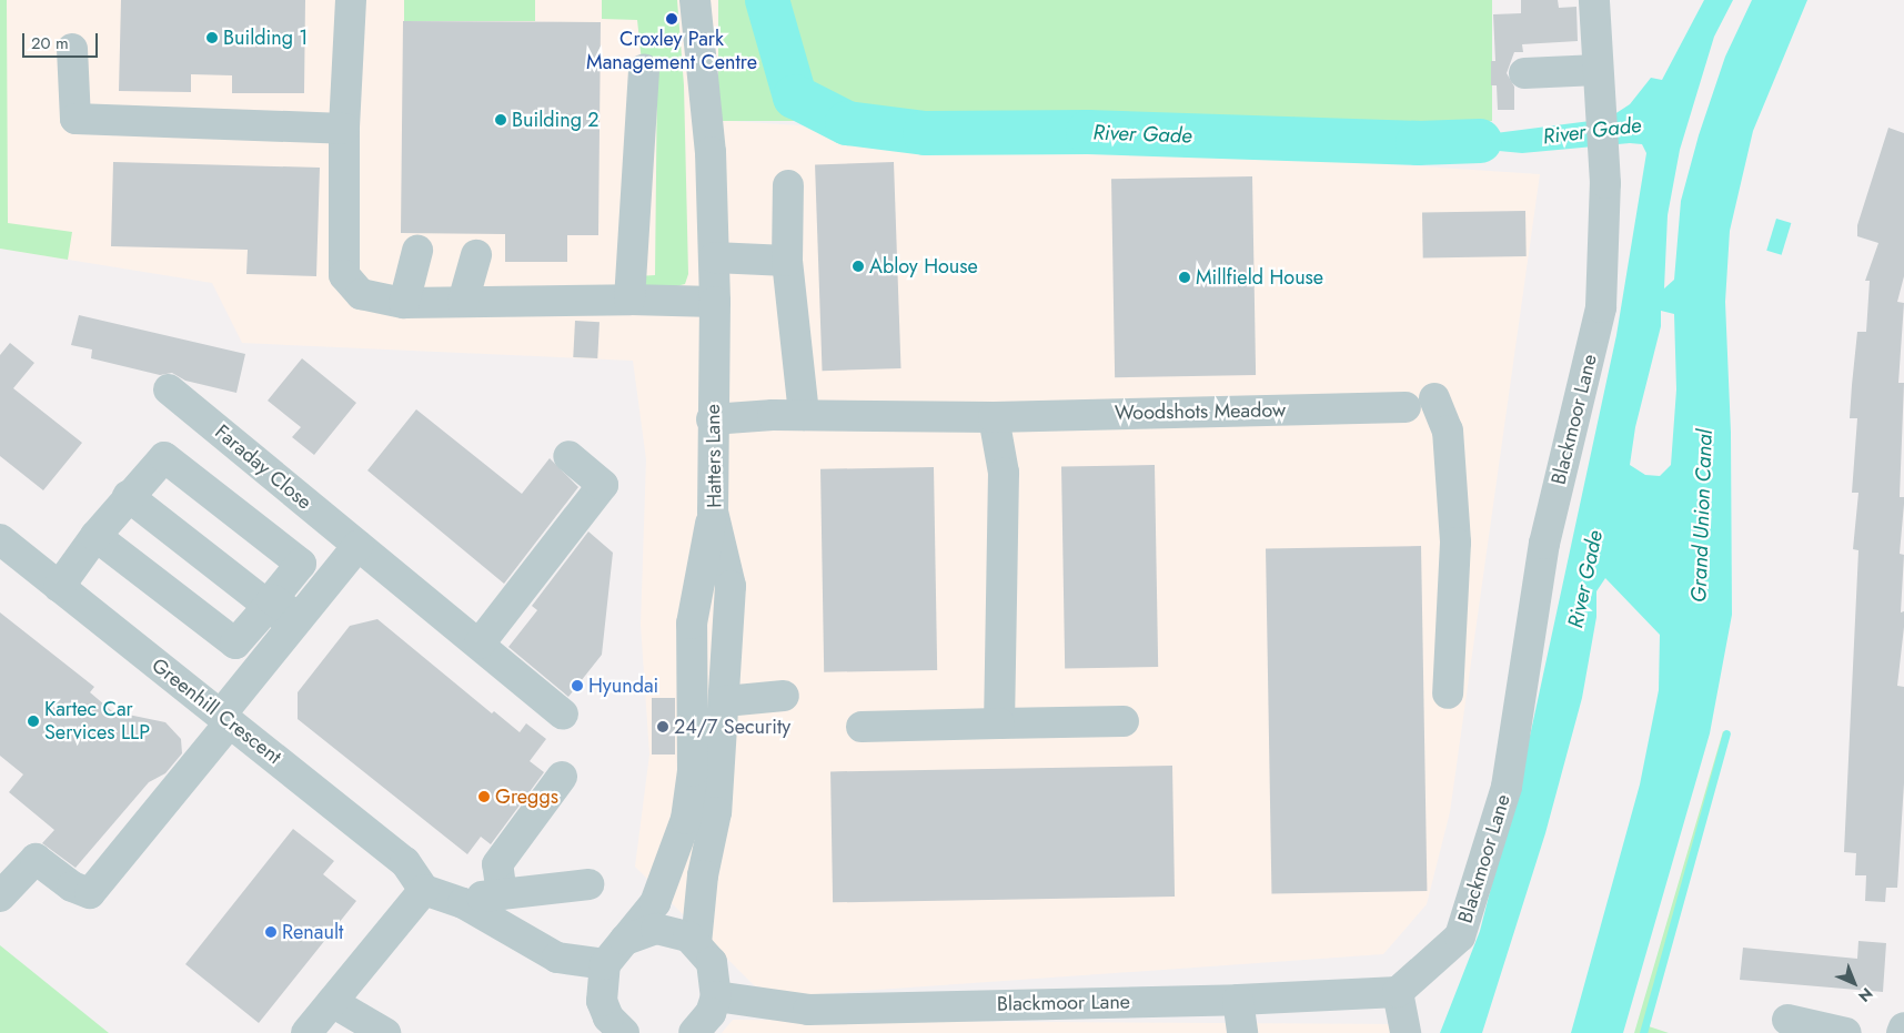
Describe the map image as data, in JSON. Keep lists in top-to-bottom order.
{
  "streets": {
    "street": [
      "Woodshots Meadow",
      "Blackmoor Lane",
      "Hatters Lane",
      "Faraday Close",
      "Greenhill Crescent"
    ]
  },
  "crossings": [
    ["Woodshots Meadow", "Hatters Lane"]
  ],
  "water": ["River Gade", "Grand Union Canal"],
  "places": [
    "Croxley Park Management Centre",
    "Building 1",
    "Building 2",
    "Abloy House",
    "Millfield House",
    "Hyundai",
    "Kartec Car Services LLP",
    "24/7 Security",
    "Greggs",
    "Renault"
  ],
  "scale_bar": "20 m",
  "north": "bottom right"
}
